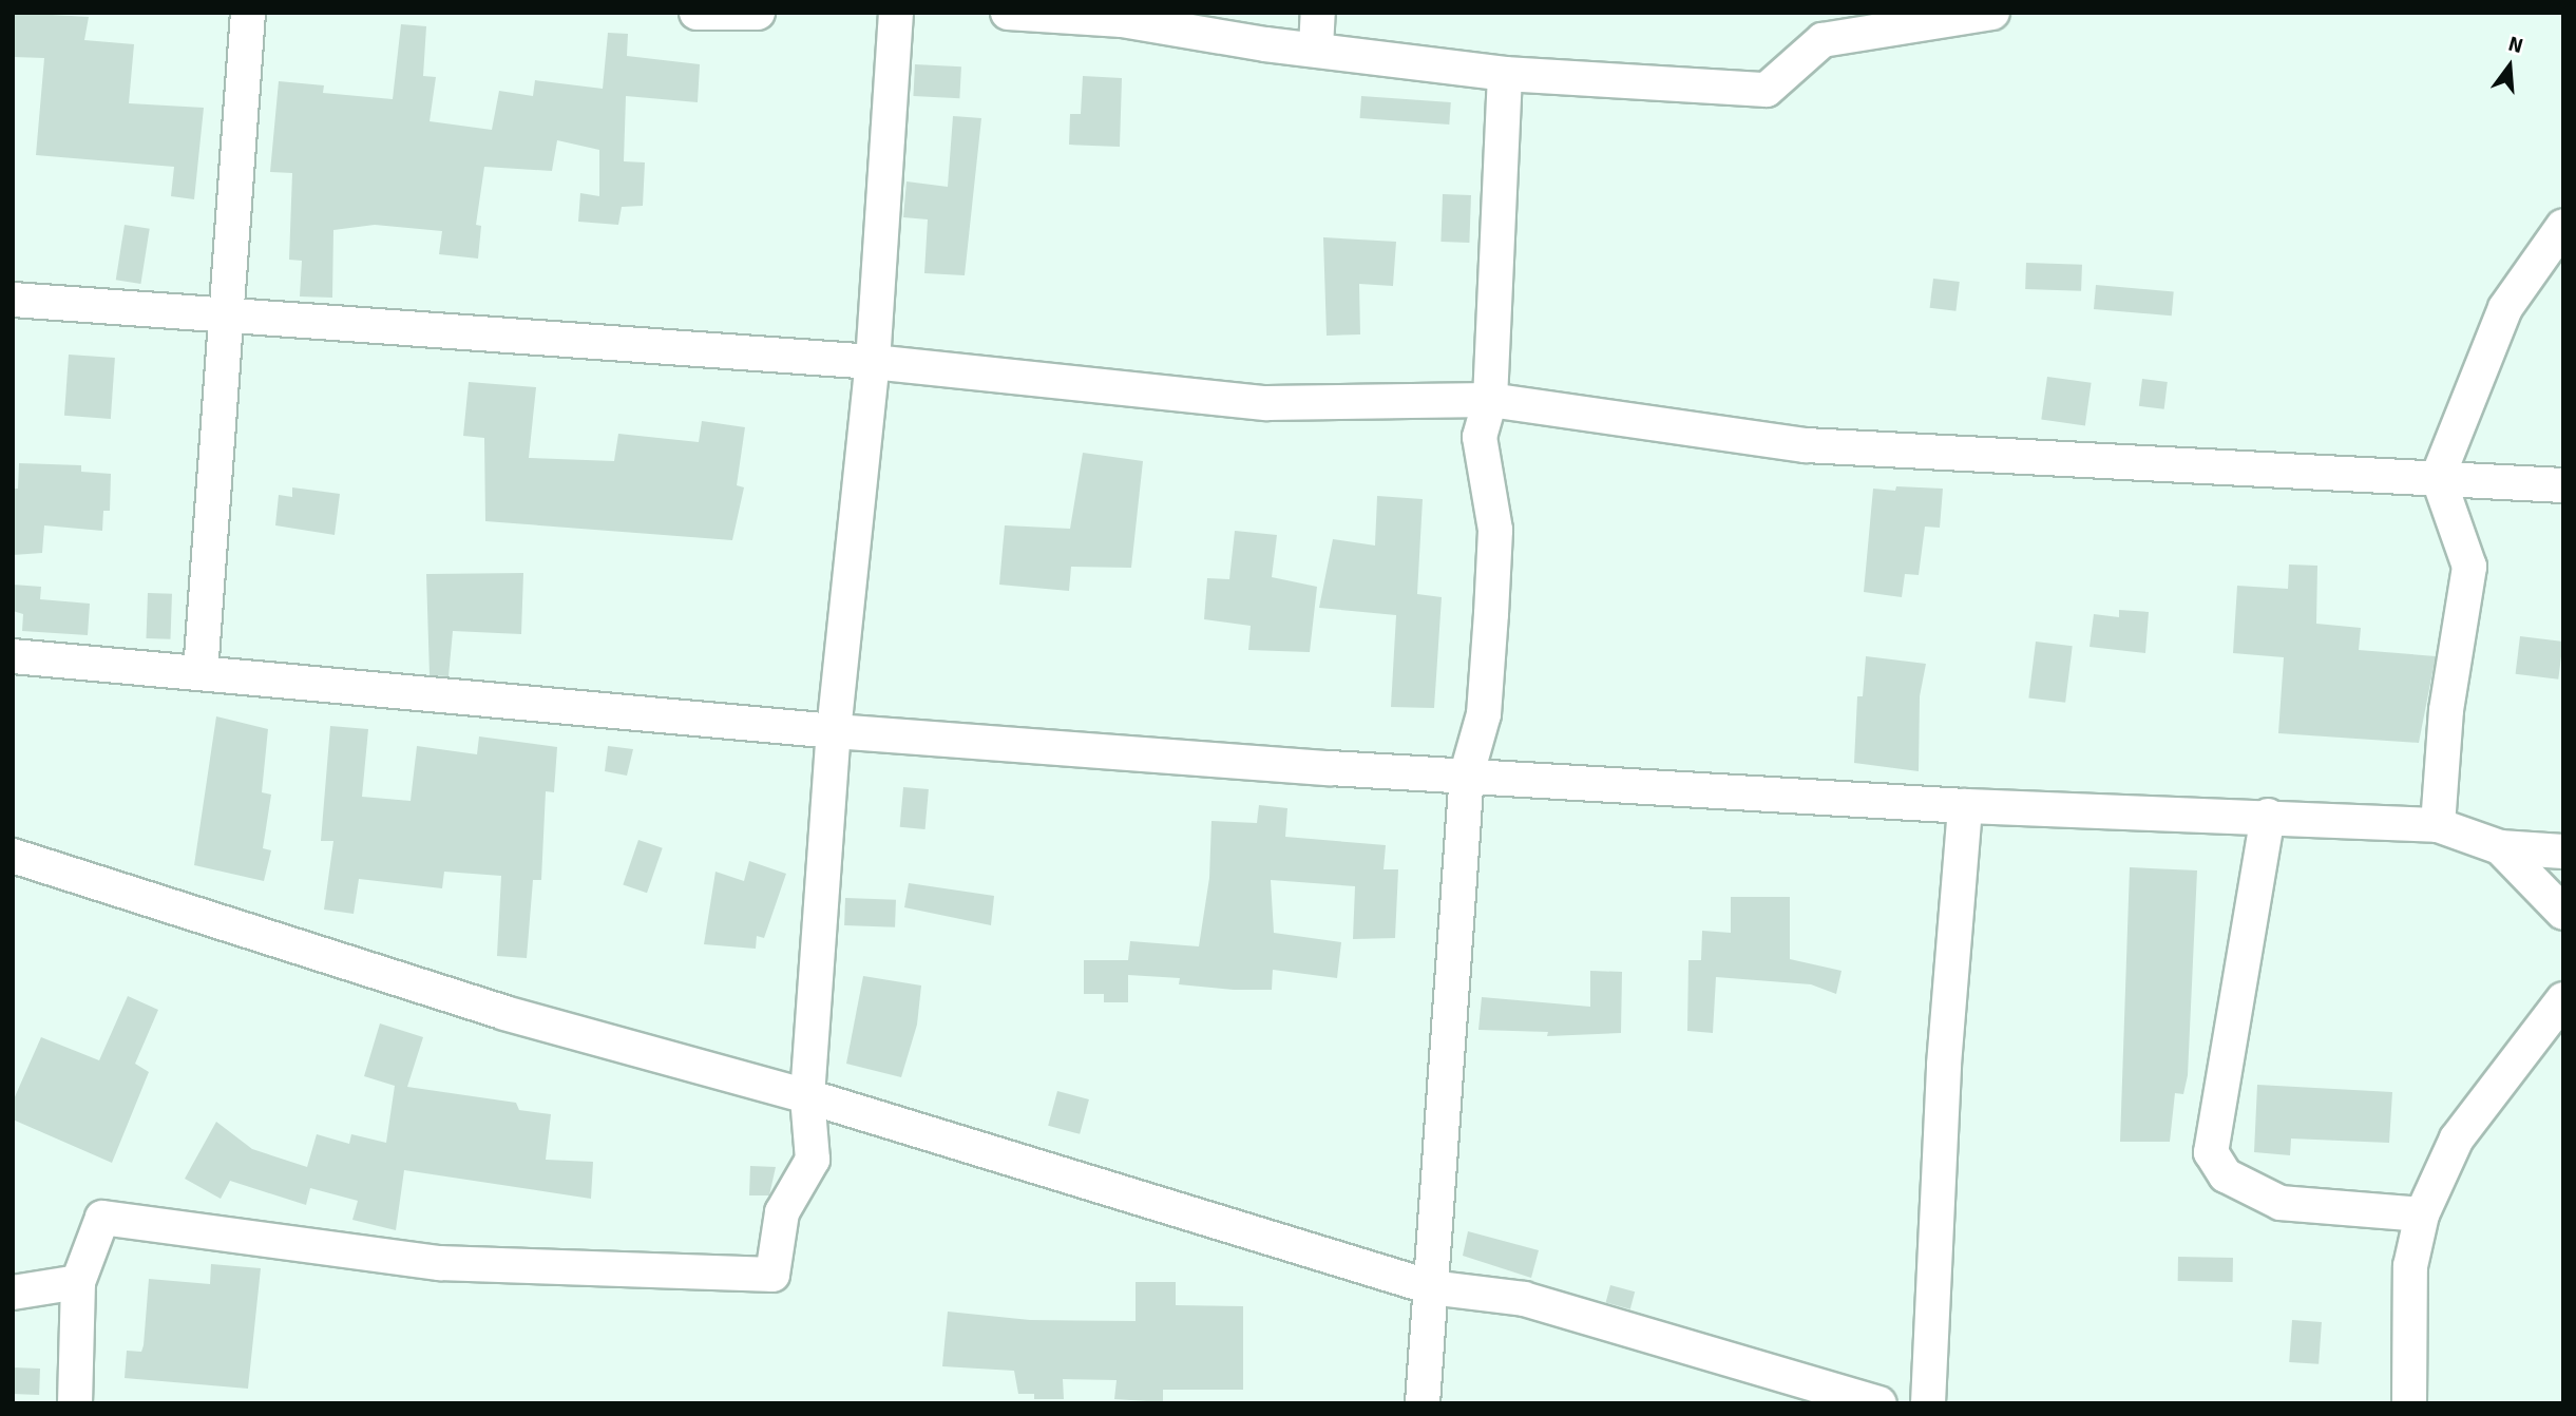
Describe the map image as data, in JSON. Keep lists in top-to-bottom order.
{
  "north": "top"
}
